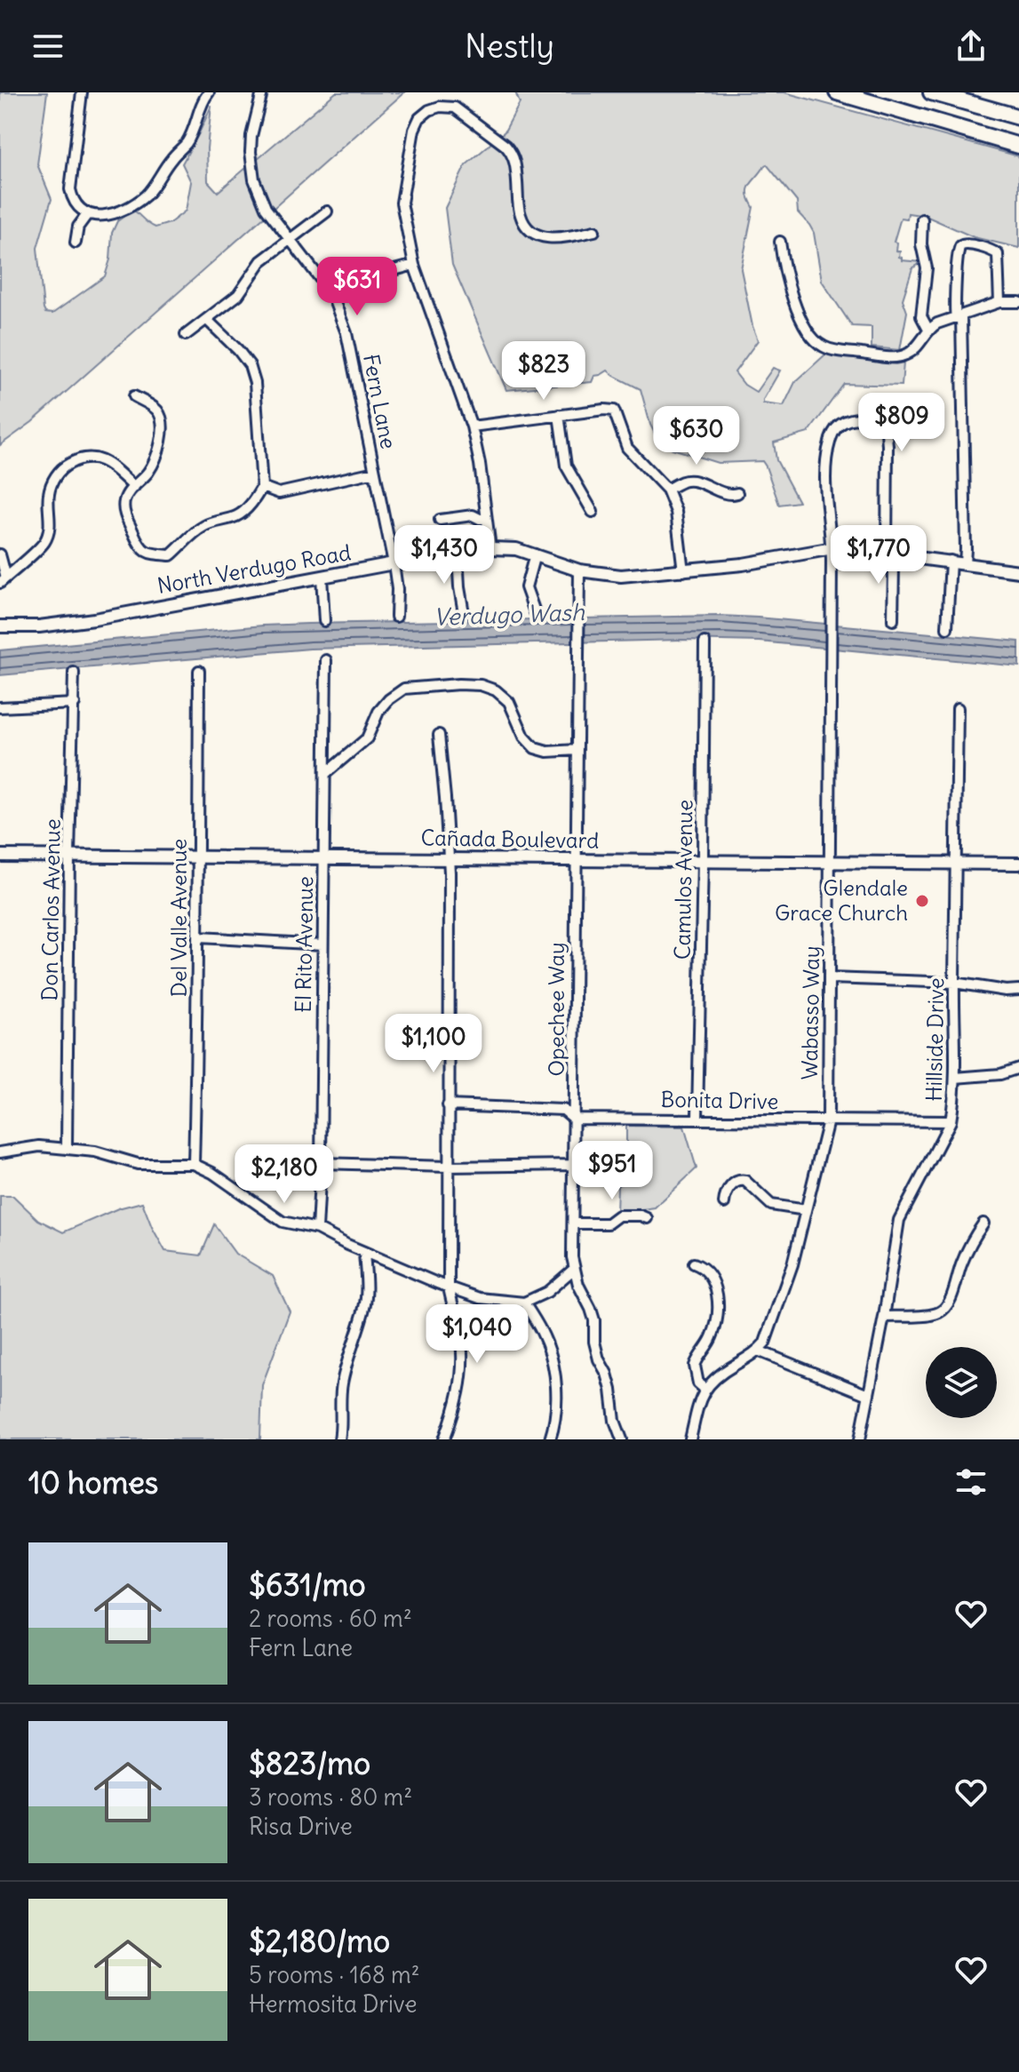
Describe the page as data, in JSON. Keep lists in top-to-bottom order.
{
  "streets": {
    "main road": ["North Verdugo Road", "Cañada Boulevard"],
    "street": [
      "Fern Lane",
      "Camulos Avenue",
      "Don Carlos Avenue",
      "Del Valle Avenue",
      "El Rito Avenue",
      "Opechee Way",
      "Wabasso Way",
      "Hillside Drive",
      "Bonita Drive"
    ]
  },
  "crossings": [
    ["Fern Lane", "North Verdugo Road"],
    ["North Verdugo Road", "Opechee Way"],
    ["North Verdugo Road", "Wabasso Way"],
    ["Cañada Boulevard", "Camulos Avenue"],
    ["Cañada Boulevard", "Don Carlos Avenue"],
    ["Cañada Boulevard", "Del Valle Avenue"],
    ["Cañada Boulevard", "El Rito Avenue"],
    ["Cañada Boulevard", "Opechee Way"],
    ["Cañada Boulevard", "Wabasso Way"],
    ["Cañada Boulevard", "Hillside Drive"],
    ["Camulos Avenue", "Bonita Drive"],
    ["Opechee Way", "Bonita Drive"],
    ["Wabasso Way", "Bonita Drive"],
    ["Hillside Drive", "Bonita Drive"]
  ],
  "water": ["Verdugo Wash"],
  "places": ["Glendale Grace Church"],
  "page": {
    "header": "Nestly",
    "price": [
      "$631",
      "$823",
      "$809",
      "$630",
      "$1,430",
      "$1,770",
      "$1,100",
      "$951",
      "$2,180",
      "$1,040"
    ],
    "heading": "10 homes",
    "list": [
      {
        "name": "$631/mo",
        "note": "2 rooms · 60 m² · Fern Lane"
      },
      {
        "name": "$823/mo",
        "note": "3 rooms · 80 m² · Risa Drive"
      },
      {
        "name": "$2,180/mo",
        "note": "5 rooms · 168 m² · Hermosita Drive"
      }
    ]
  }
}
